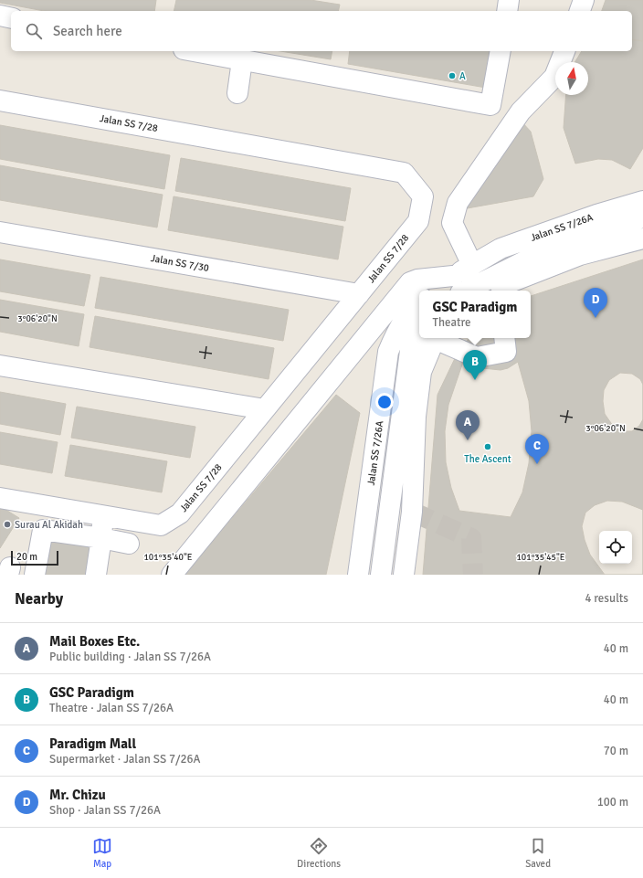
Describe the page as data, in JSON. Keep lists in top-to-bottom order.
{
  "streets": {
    "street": ["Jalan SS 7/28", "Jalan SS 7/26A", "Jalan SS 7/30"]
  },
  "crossings": [
    ["Jalan SS 7/28", "Jalan SS 7/30"]
  ],
  "places": ["A", "The Ascent", "Surau Al Akidah"],
  "scale_bar": "20 m",
  "north": "top",
  "page": {
    "search": "Search here",
    "pins": [
      "D",
      "B",
      "A",
      "C"
    ],
    "popup": ["GSC Paradigm", "Theatre"],
    "scale": "20 m",
    "heading": ["Nearby", "4 results"],
    "list": [
      {
        "mark": "A",
        "name": "Mail Boxes Etc.",
        "note": "Public building · Jalan SS 7/26A",
        "value": "40 m"
      },
      {
        "mark": "B",
        "name": "GSC Paradigm",
        "note": "Theatre · Jalan SS 7/26A",
        "value": "40 m"
      },
      {
        "mark": "C",
        "name": "Paradigm Mall",
        "note": "Supermarket · Jalan SS 7/26A",
        "value": "70 m"
      },
      {
        "mark": "D",
        "name": "Mr. Chizu",
        "note": "Shop · Jalan SS 7/26A",
        "value": "100 m"
      }
    ],
    "nav": ["Map", "Directions", "Saved"]
  },
  "coordinates": ["3°06'20\"N", "101°35'40\"E", "101°35'45\"E"]
}
